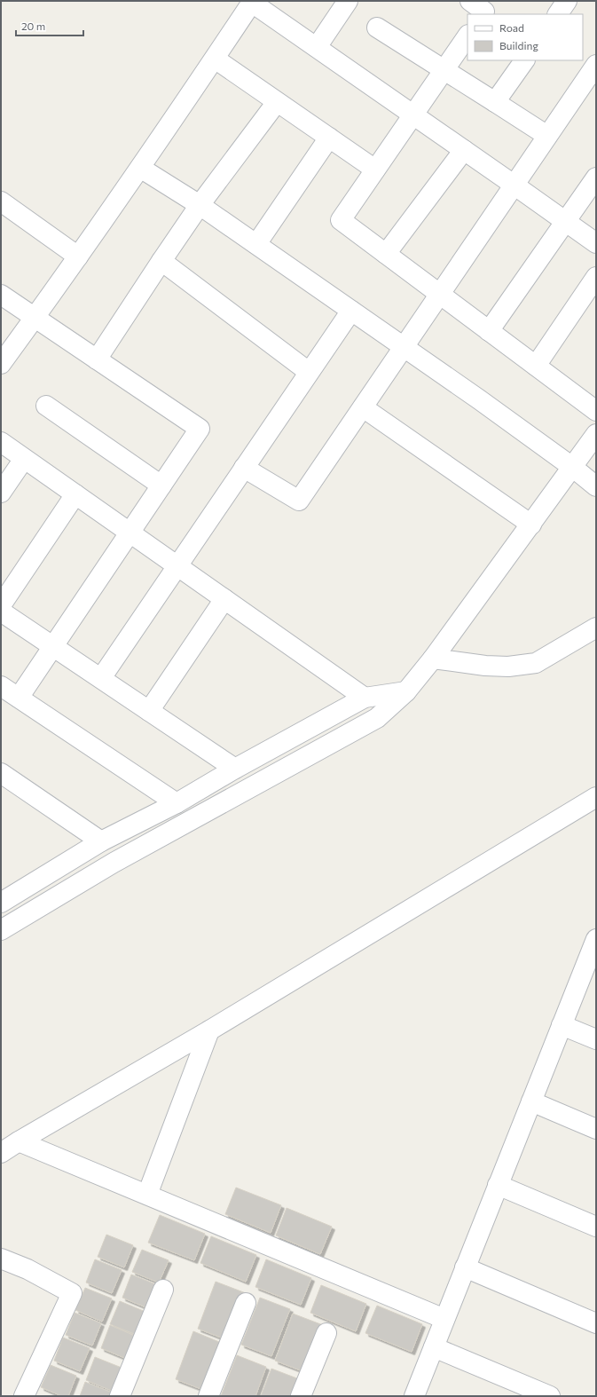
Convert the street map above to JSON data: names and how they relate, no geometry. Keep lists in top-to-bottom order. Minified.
{"legend":["Road","Building"],"scale_bar":"20 m"}
